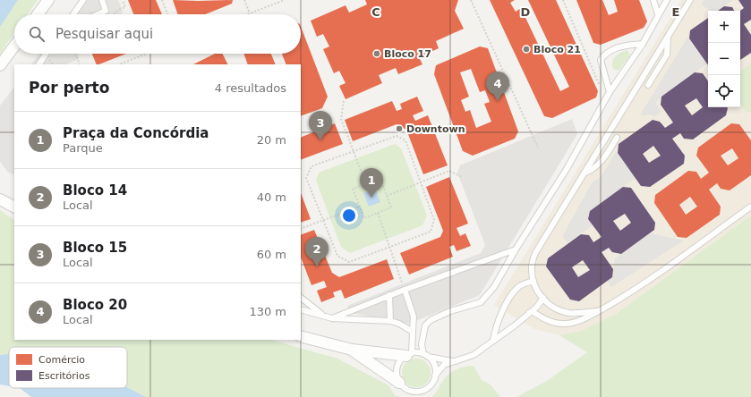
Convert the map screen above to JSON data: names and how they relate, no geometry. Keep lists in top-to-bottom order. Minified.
{"places":["Bloco 21","Bloco 17","Downtown"],"legend":["Comércio","Escritórios"],"page":{"map_buttons":["+","−"],"search":"Pesquisar aqui","heading":["Por perto","4 resultados"],"pins":["4","3","1","2"],"list":[{"mark":"1","name":"Praça da Concórdia","note":"Parque","value":"20 m"},{"mark":"2","name":"Bloco 14","note":"Local","value":"40 m"},{"mark":"3","name":"Bloco 15","note":"Local","value":"60 m"},{"mark":"4","name":"Bloco 20","note":"Local","value":"130 m"}]},"grid":{"columns":["C","D","E"]}}
